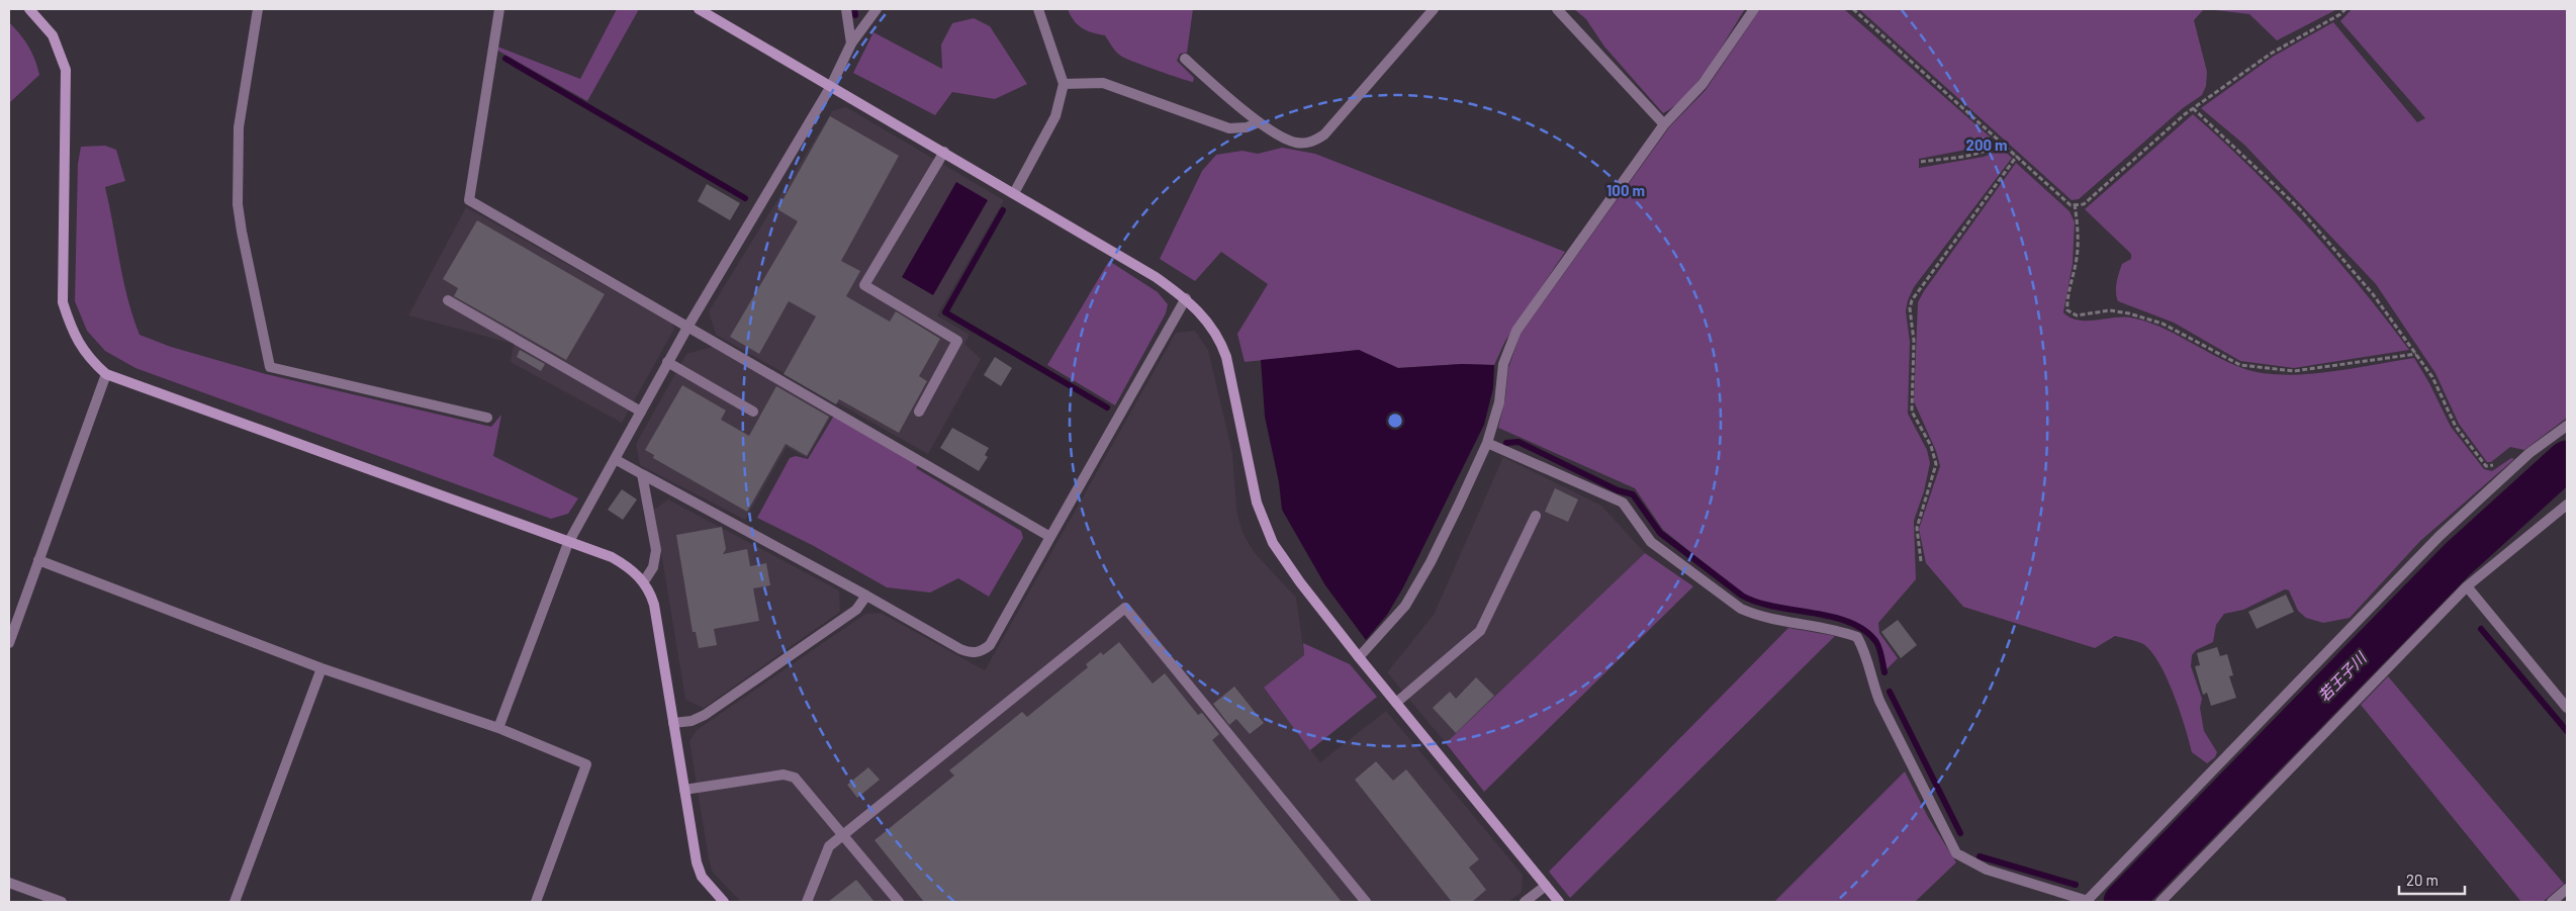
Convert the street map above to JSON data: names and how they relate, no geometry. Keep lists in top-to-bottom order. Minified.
{"water":["若王子川"],"scale_bar":"20 m","rings":["200 m","100 m"]}
